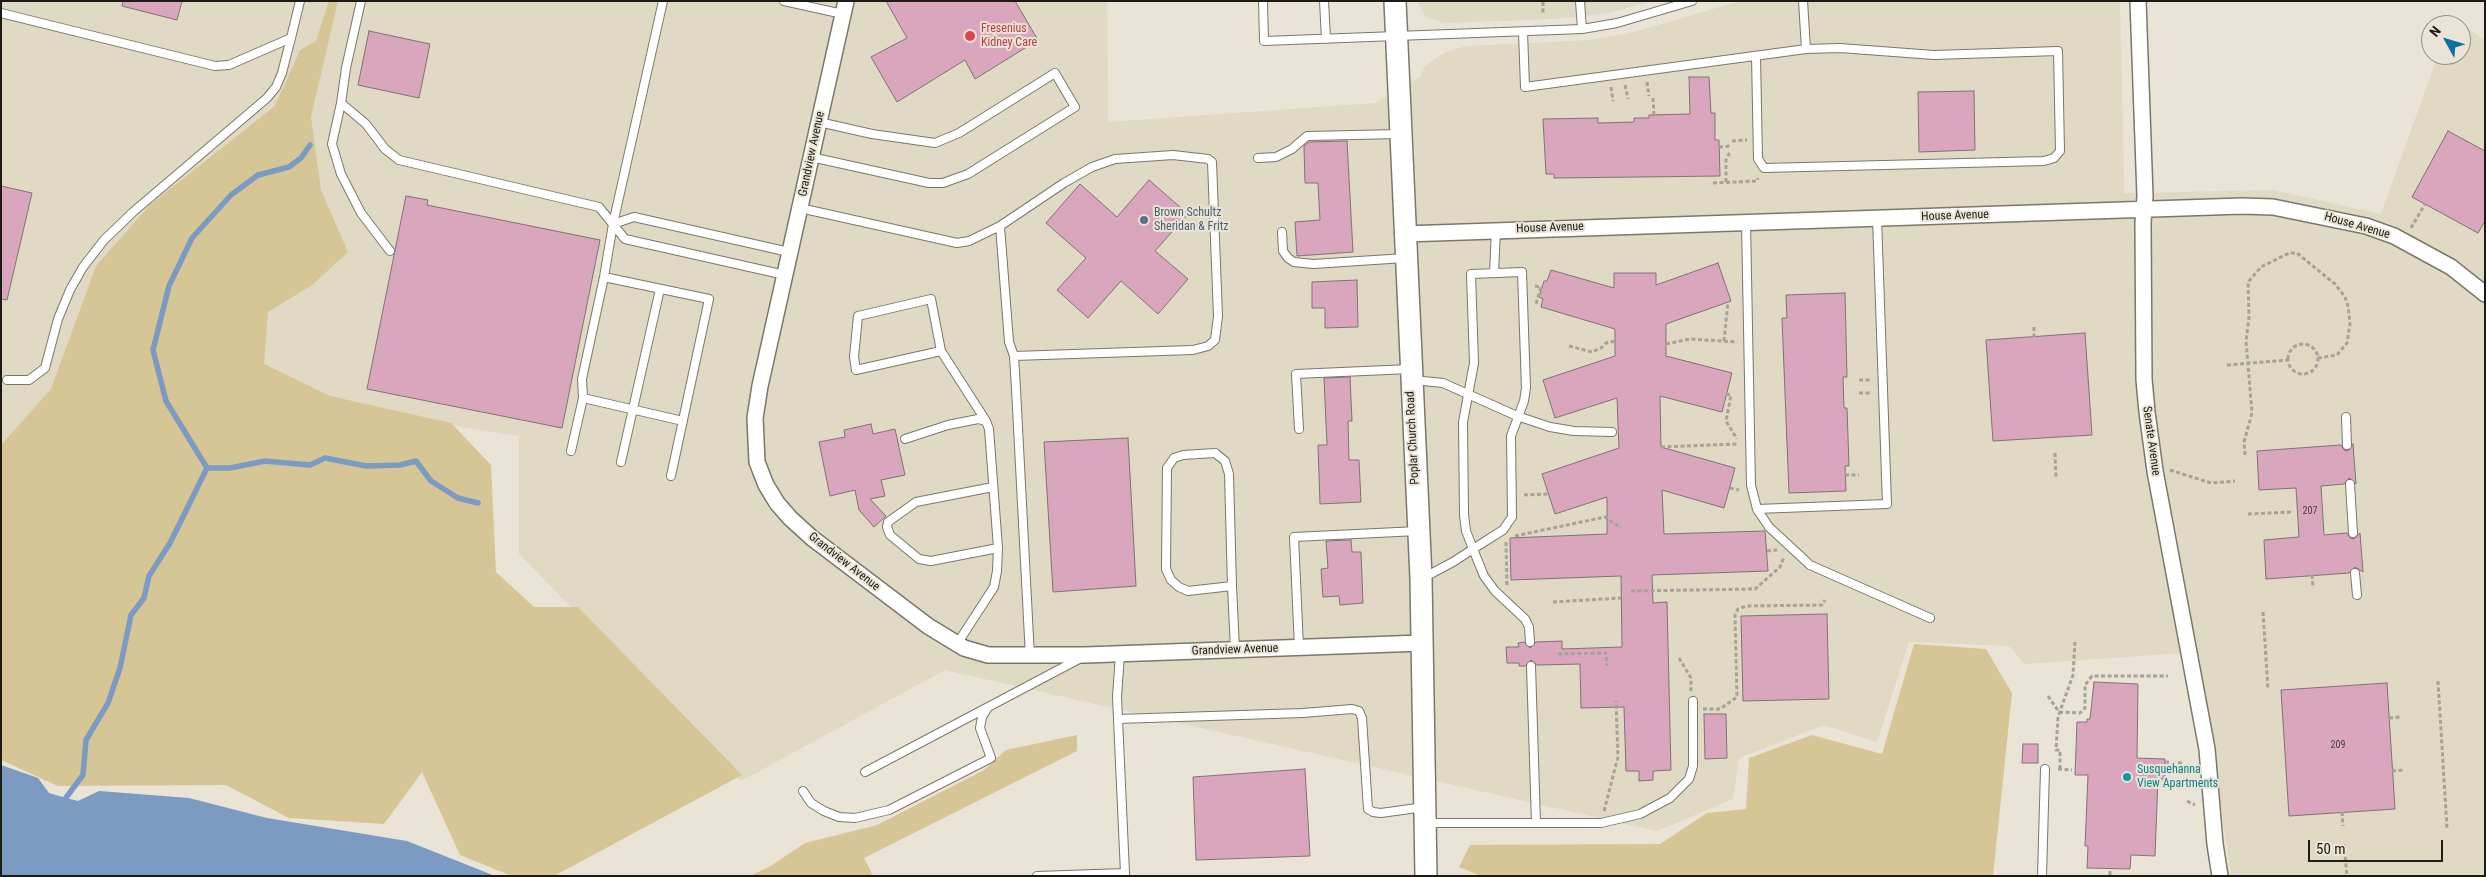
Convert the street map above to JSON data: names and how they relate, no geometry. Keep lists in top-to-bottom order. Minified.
{"streets":{"street":["Grandview Avenue","House Avenue","Poplar Church Road","Senate Avenue"]},"crossings":[["Grandview Avenue","Poplar Church Road"],["House Avenue","Poplar Church Road"],["House Avenue","Senate Avenue"]],"places":["Fresenius Kidney Care","Brown Schultz Sheridan & Fritz","Susquehanna View Apartments"],"house_numbers":["207","209"],"scale_bar":"50 m","north":"top left"}
